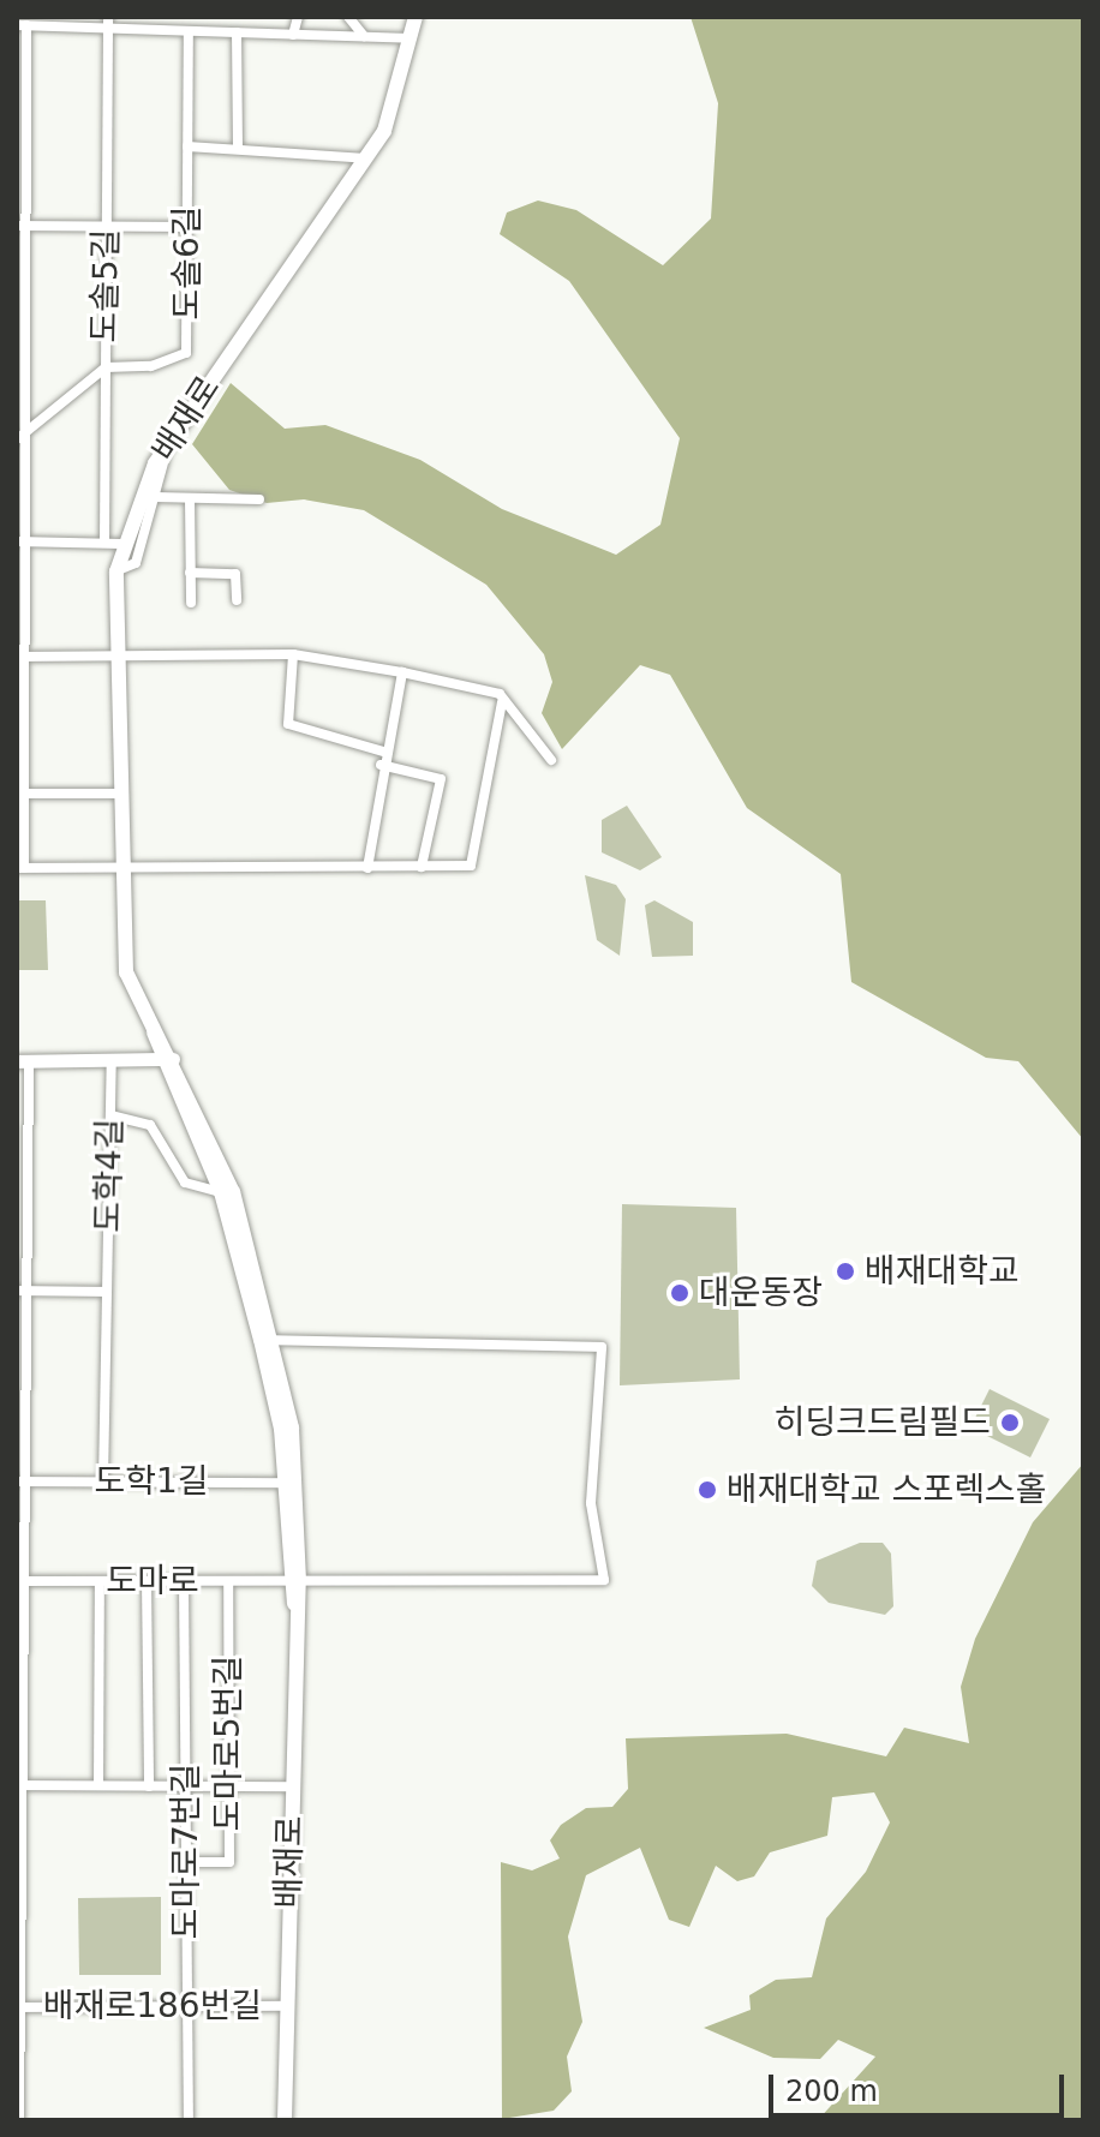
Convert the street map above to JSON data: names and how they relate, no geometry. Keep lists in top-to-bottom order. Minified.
{"streets":{"main road":["배재로"],"street":["도솔6길","도솔5길","도학4길","도학1길","도마로","도마로5번길","도마로7번길","배재로186번길"]},"crossings":[["도솔6길","도솔5길"],["배재로","도학1길"],["배재로","도마로"],["배재로","배재로186번길"],["도학4길","도학1길"],["도마로","도마로5번길"],["도마로","도마로7번길"],["도마로5번길","도마로7번길"],["도마로7번길","배재로186번길"]],"places":["배재대학교","대운동장","히딩크드림필드","배재대학교 스포렉스홀"],"scale_bar":"200 m"}
